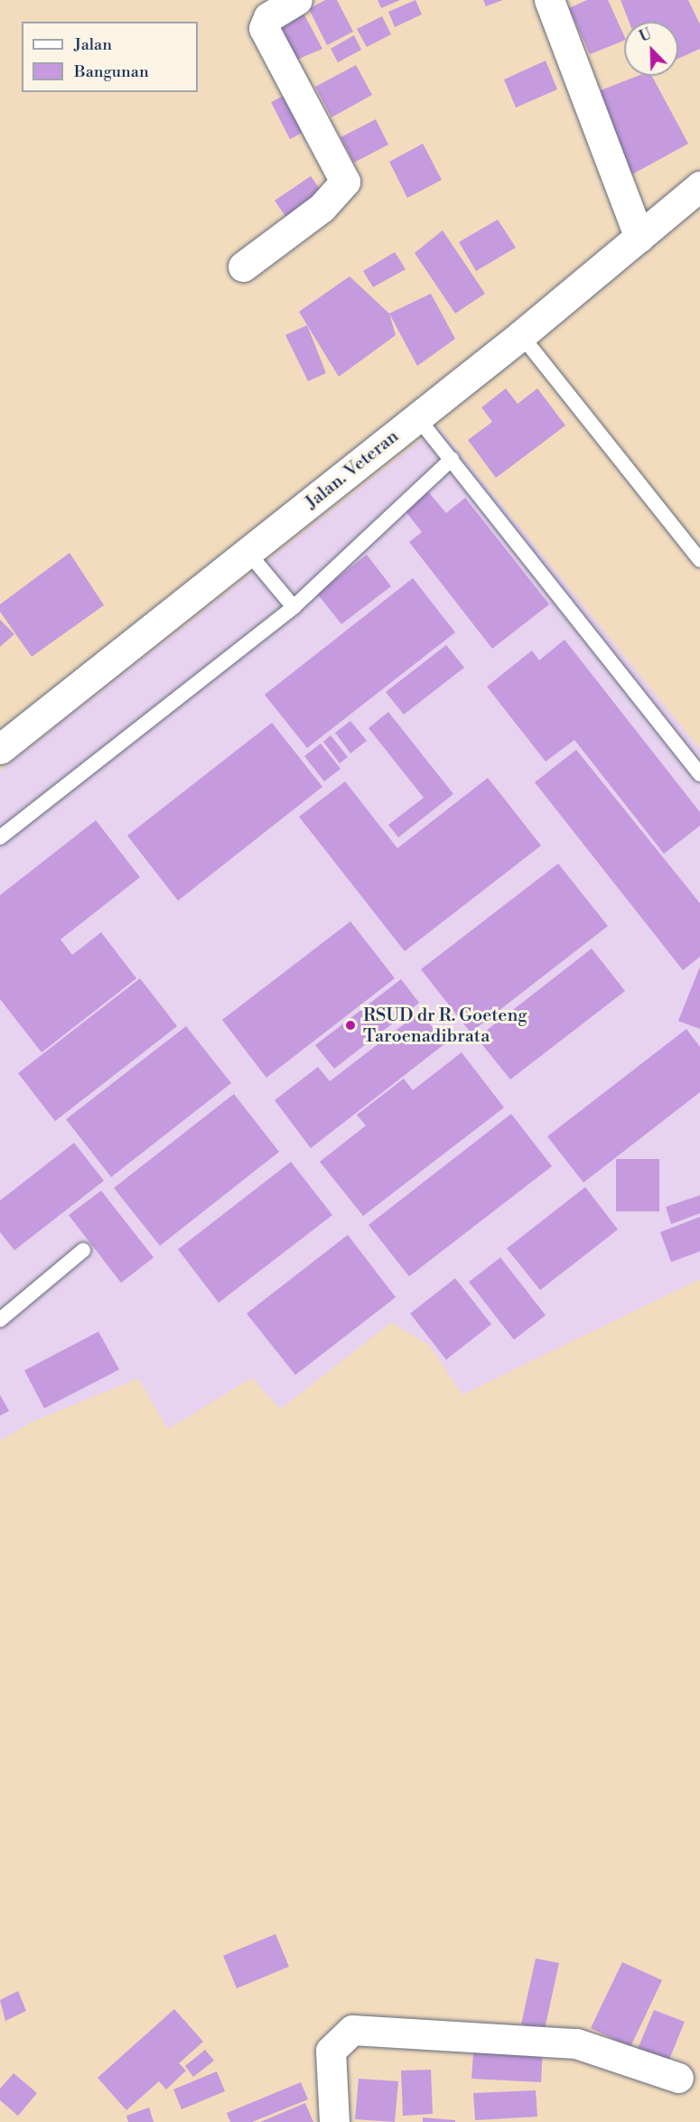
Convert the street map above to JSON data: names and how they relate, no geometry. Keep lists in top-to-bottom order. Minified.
{"streets":{"street":["Jalan. Veteran"]},"places":["RSUD dr R. Goeteng Taroenadibrata"],"legend":["Jalan","Bangunan"],"north":"top left"}
